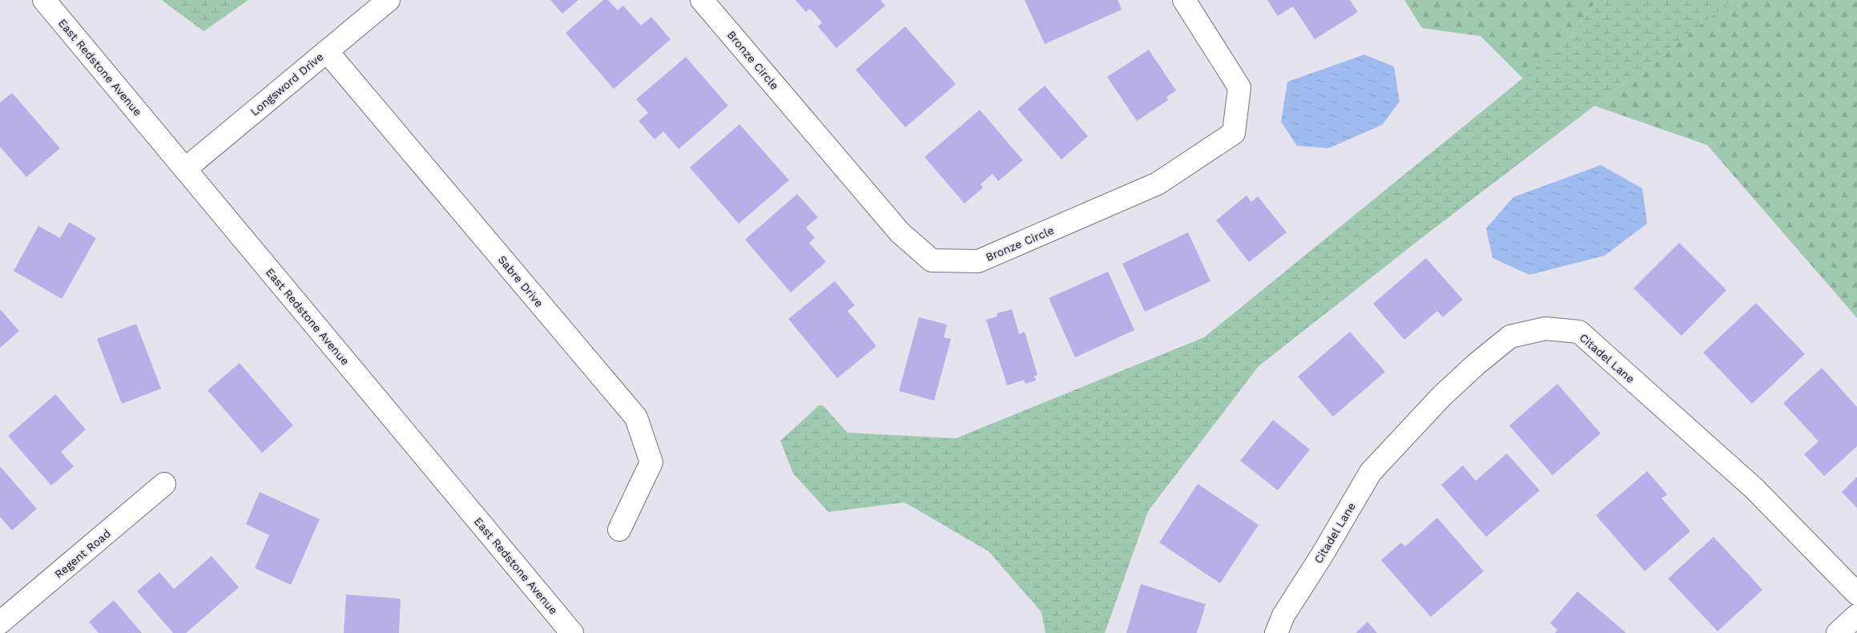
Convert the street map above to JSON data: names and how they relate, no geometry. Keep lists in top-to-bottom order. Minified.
{"streets":{"street":["Bronze Circle","East Redstone Avenue","Longsword Drive","Sabre Drive","Citadel Lane","Regent Road"]},"crossings":[["East Redstone Avenue","Longsword Drive"],["Longsword Drive","Sabre Drive"]]}
